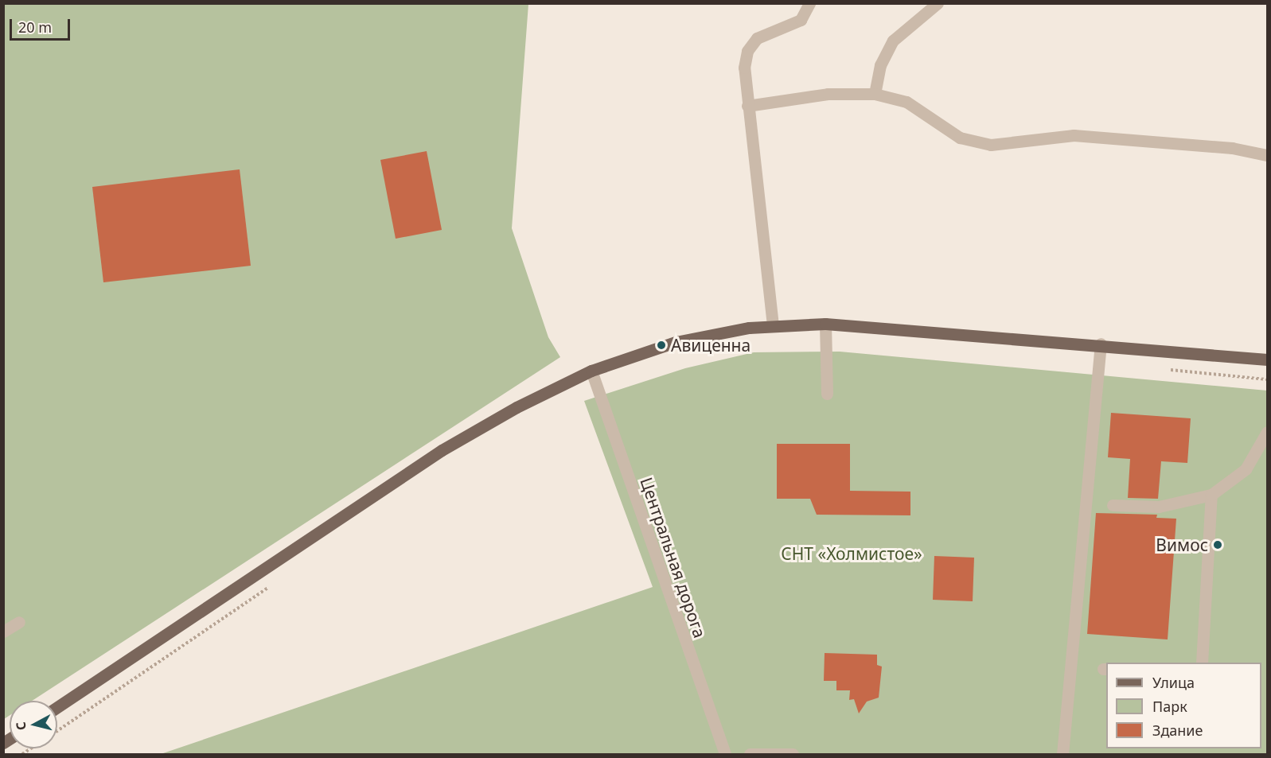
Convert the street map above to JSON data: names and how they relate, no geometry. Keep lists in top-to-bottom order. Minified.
{"streets":{"street":["Центральная дорога"]},"parks":["СНТ «Холмистое»"],"places":["Авиценна","Вимос"],"legend":["Улица","Парк","Здание"],"scale_bar":"20 m","north":"left"}
